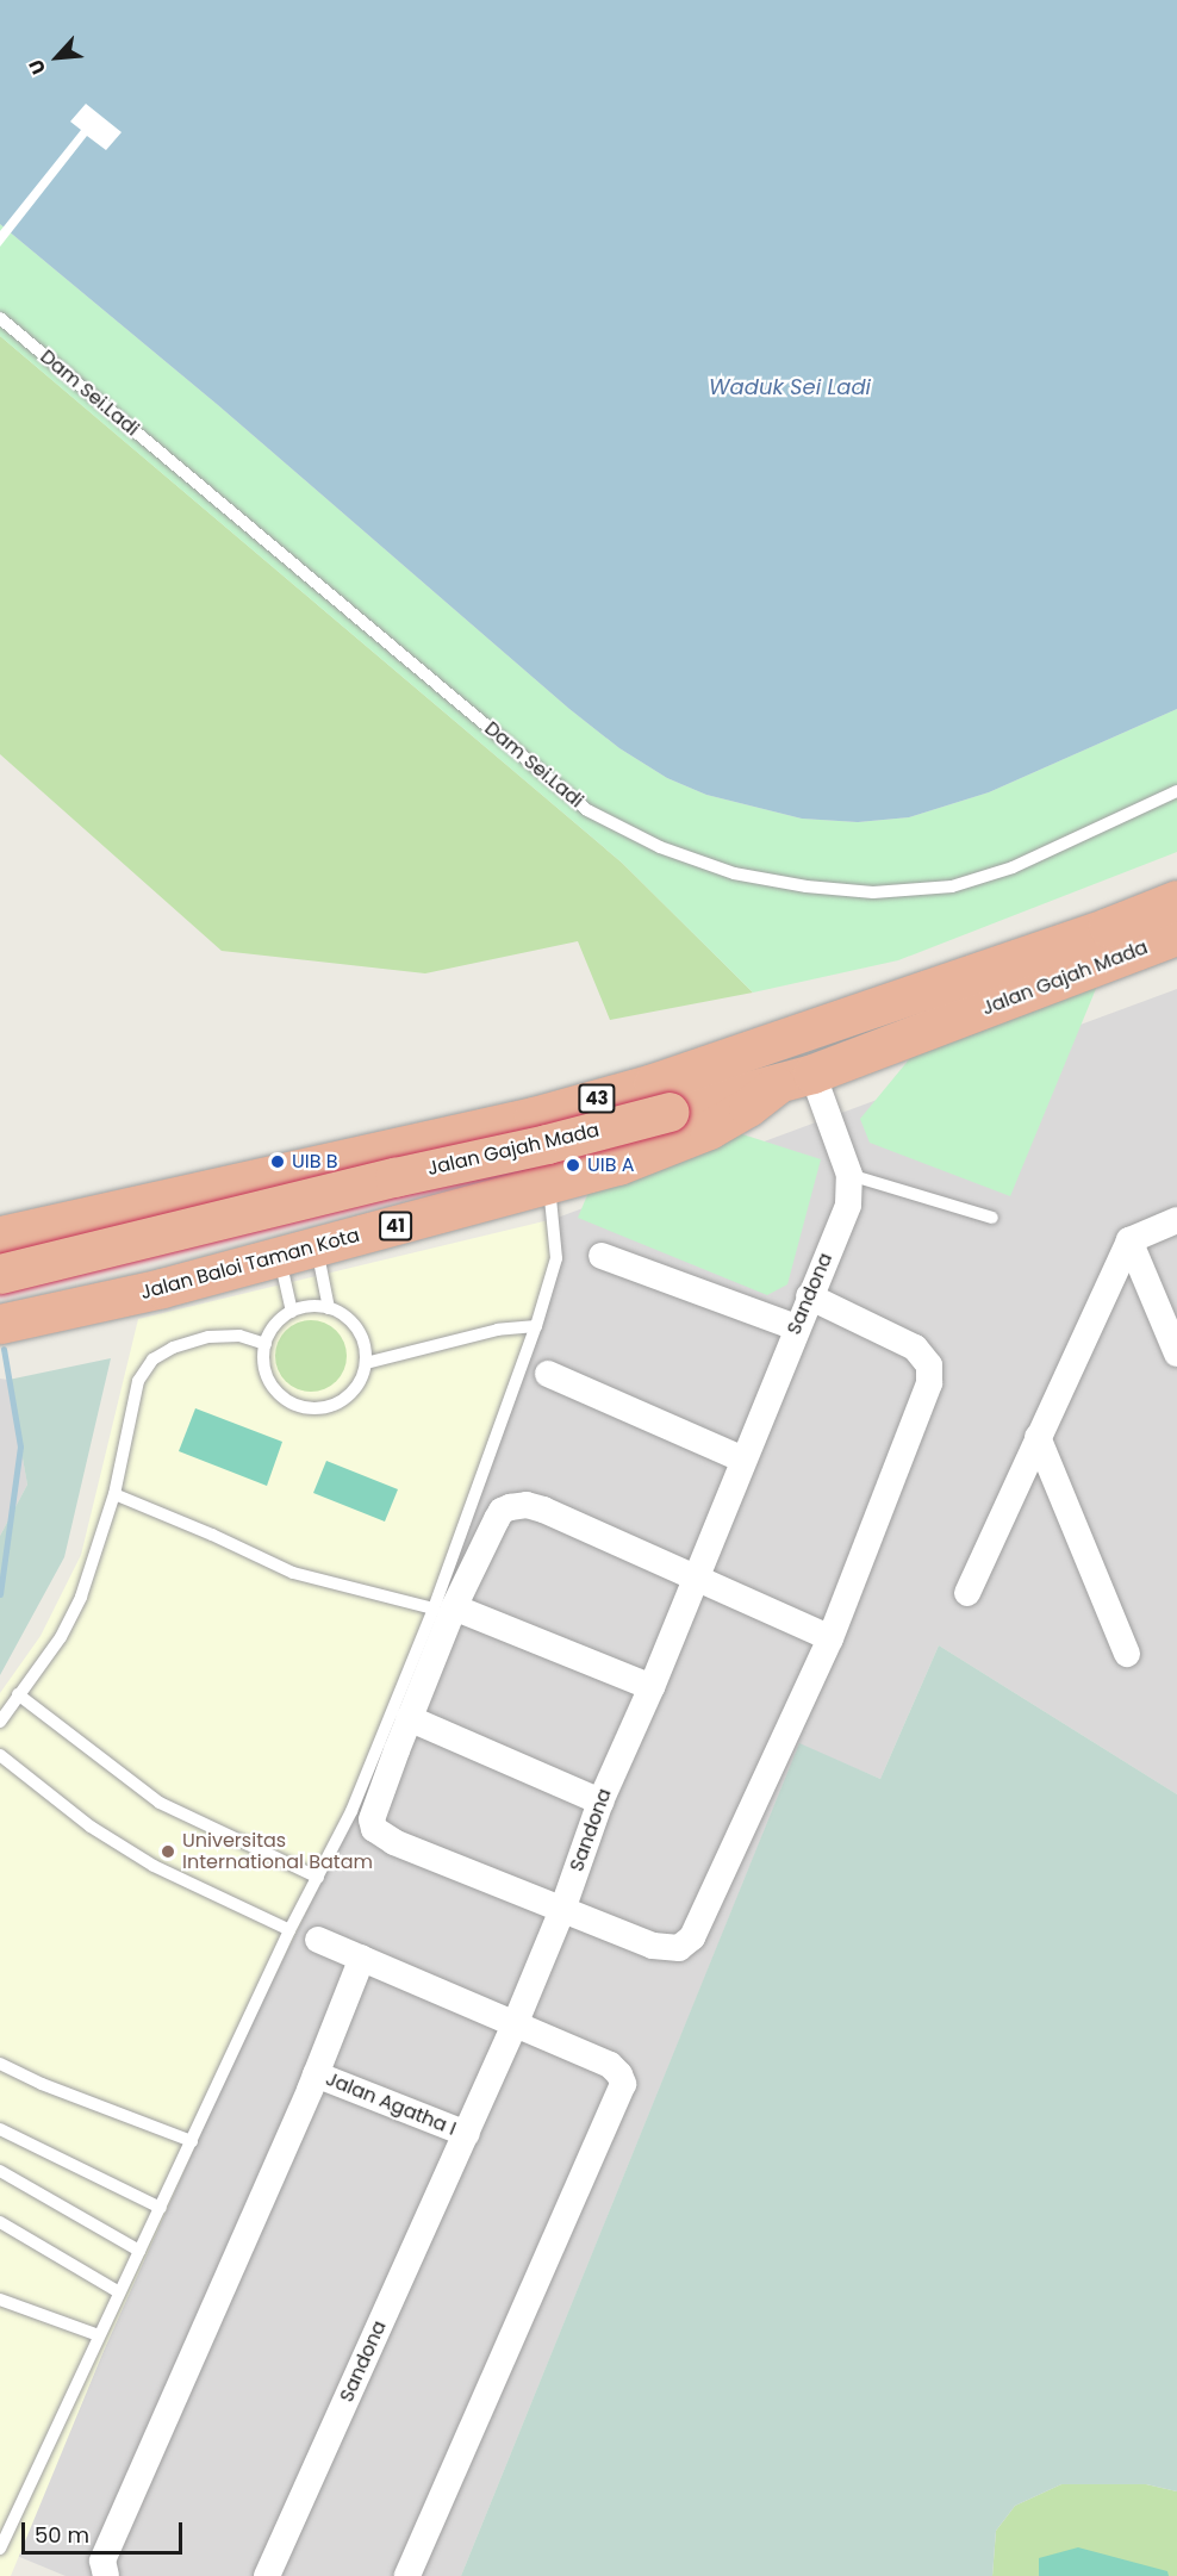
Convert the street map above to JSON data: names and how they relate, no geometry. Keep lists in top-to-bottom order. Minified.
{"streets":{"highway":["Jalan Gajah Mada","43","41","Jalan Baloi Taman Kota"],"street":["Sandona","Jalan Agatha I"],"lane":["Dam Sei.Ladi"]},"crossings":[["Jalan Gajah Mada","Jalan Baloi Taman Kota"],["Jalan Gajah Mada","Sandona"],["Sandona","Jalan Agatha I"]],"water":["Waduk Sei Ladi"],"places":["UIB B","UIB A","Universitas International Batam"],"scale_bar":"50 m","north":"bottom left"}
